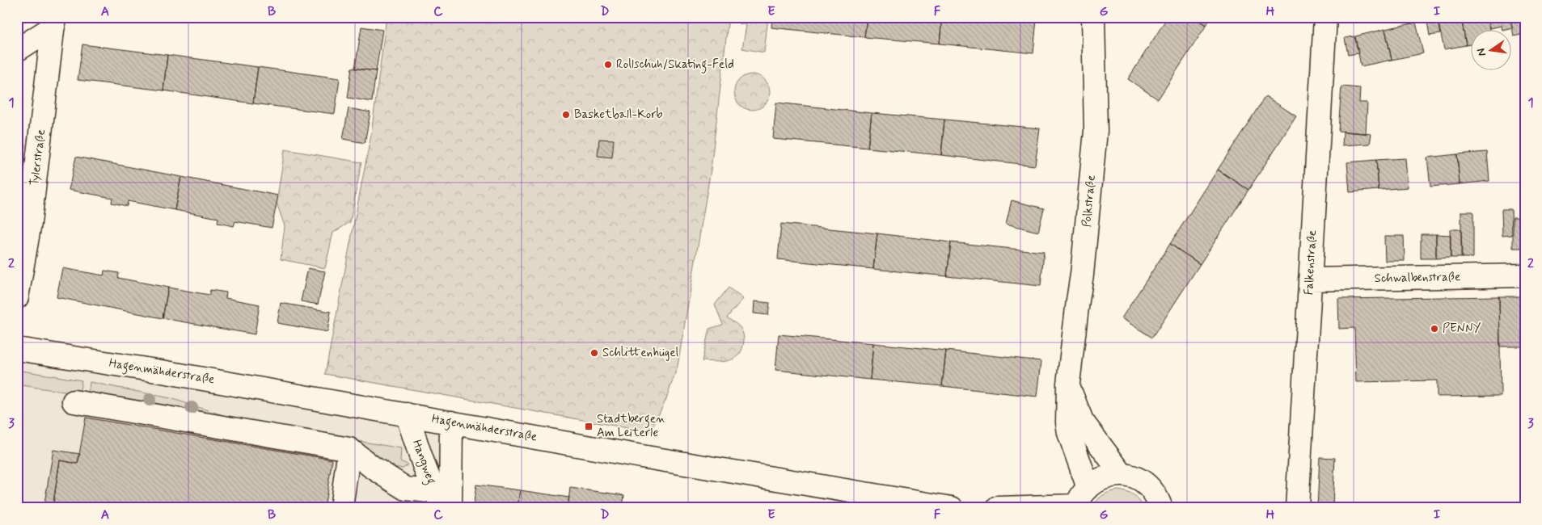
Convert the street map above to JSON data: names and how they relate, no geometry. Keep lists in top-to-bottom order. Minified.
{"streets":{"street":["Tylerstraße","Polkstraße","Falkenstraße","Schwalbenstraße","Hagenmähderstraße","Hangweg"]},"crossings":[["Falkenstraße","Schwalbenstraße"],["Hagenmähderstraße","Hangweg"]],"places":{"other":["Rollschuh/Skating-Feld","Basketball-Korb","PENNY","Schlittenhügel"],"transit":["Stadtbergen Am Leiterle"]},"north":"left","grid":{"columns":["A","B","C","D","E","F","G","H","I"],"rows":["1","2","3"]}}
